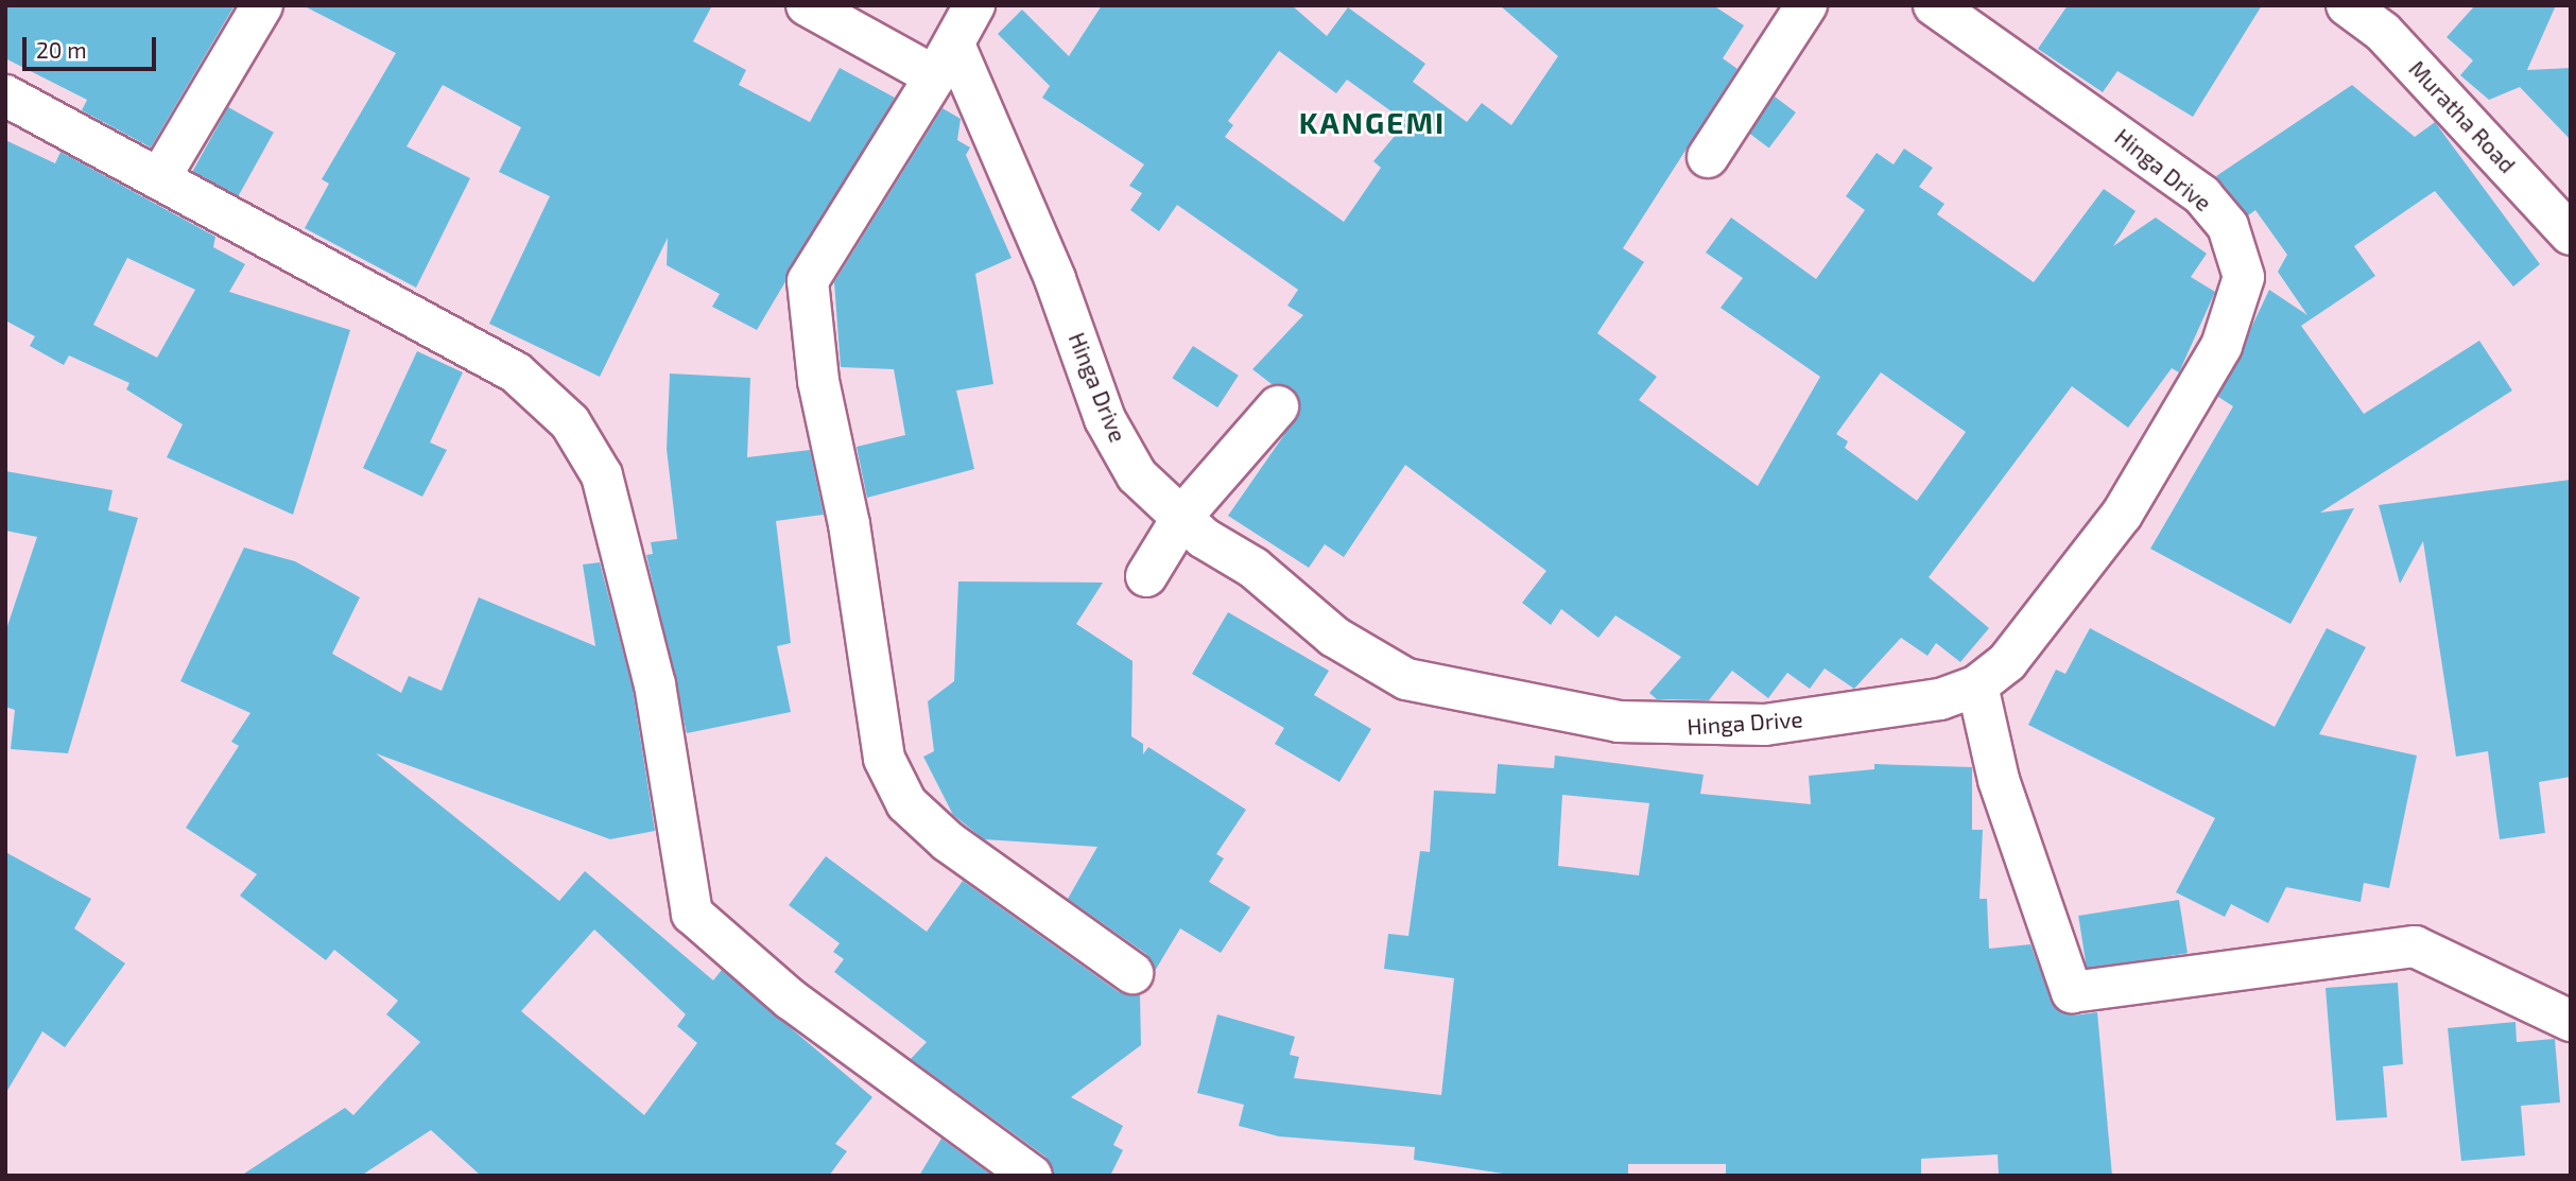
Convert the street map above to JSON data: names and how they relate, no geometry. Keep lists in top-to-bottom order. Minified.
{"streets":{"street":["Muratha Road","Hinga Drive"]},"districts":["KANGEMI"],"scale_bar":"20 m"}
